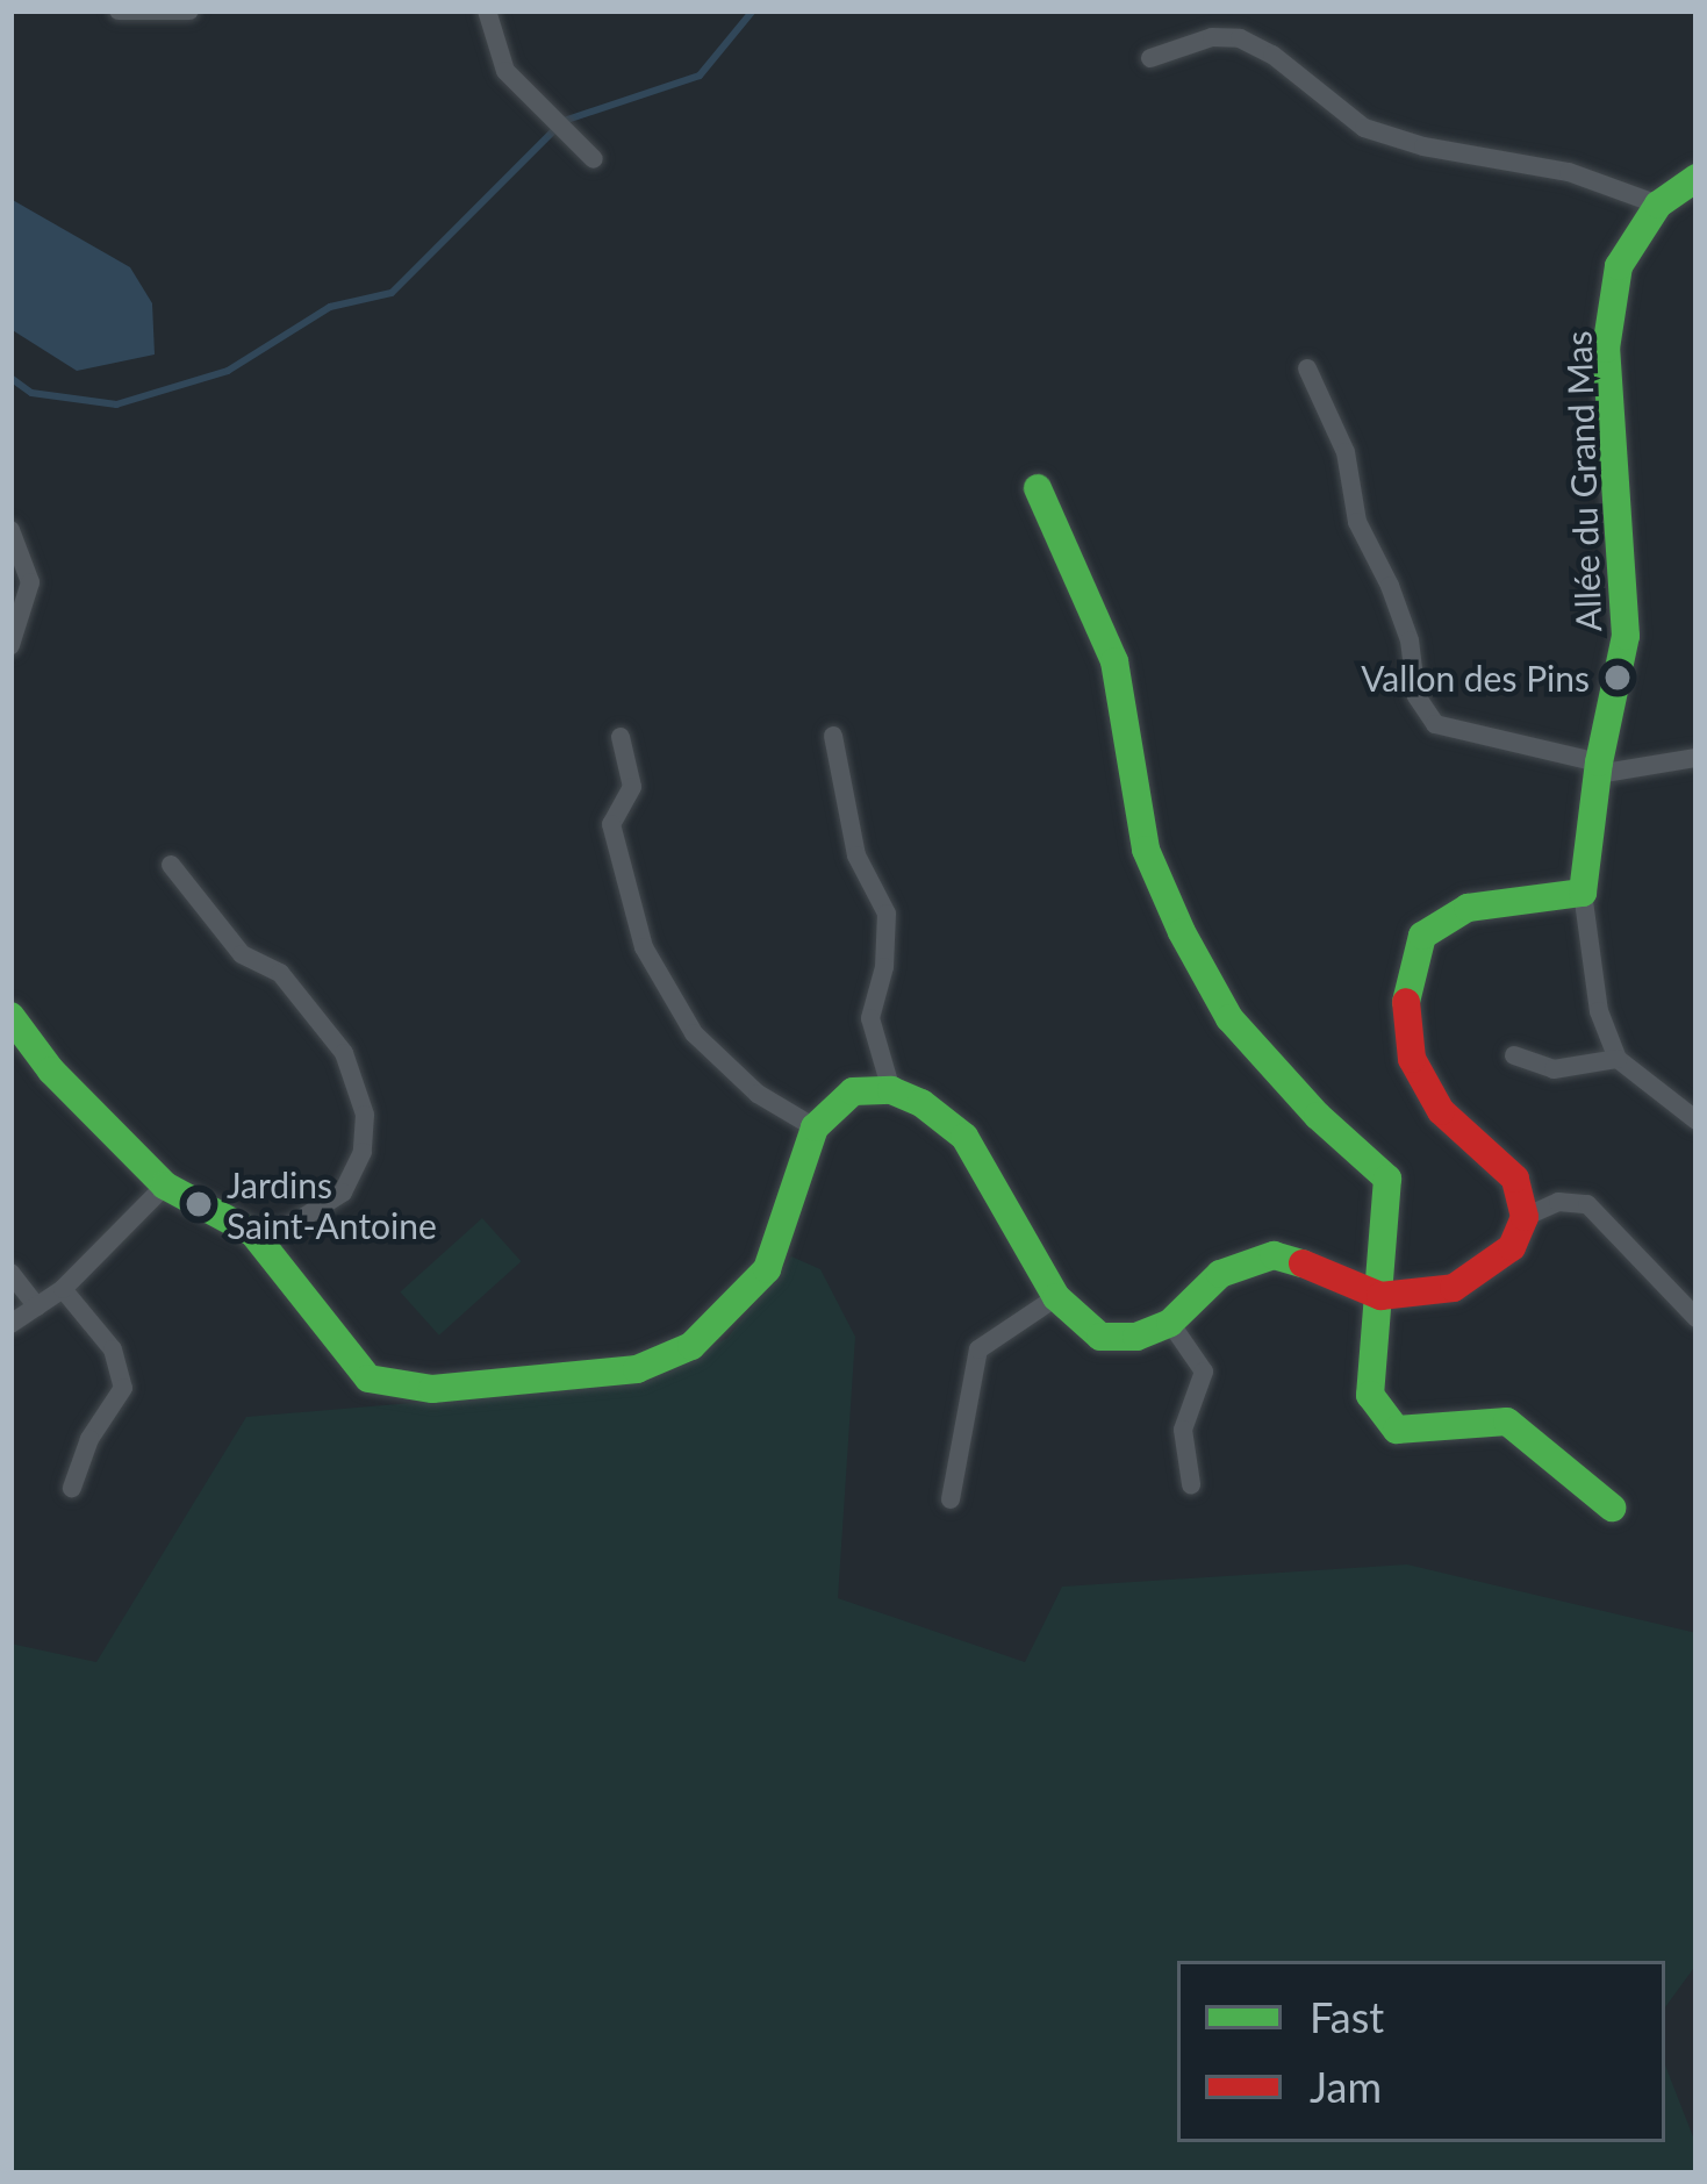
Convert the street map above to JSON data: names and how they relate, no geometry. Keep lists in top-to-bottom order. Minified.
{"streets":{"street":["Allée du Grand Mas"]},"places":["Vallon des Pins","Jardins Saint-Antoine"],"legend":["Fast","Jam"]}
